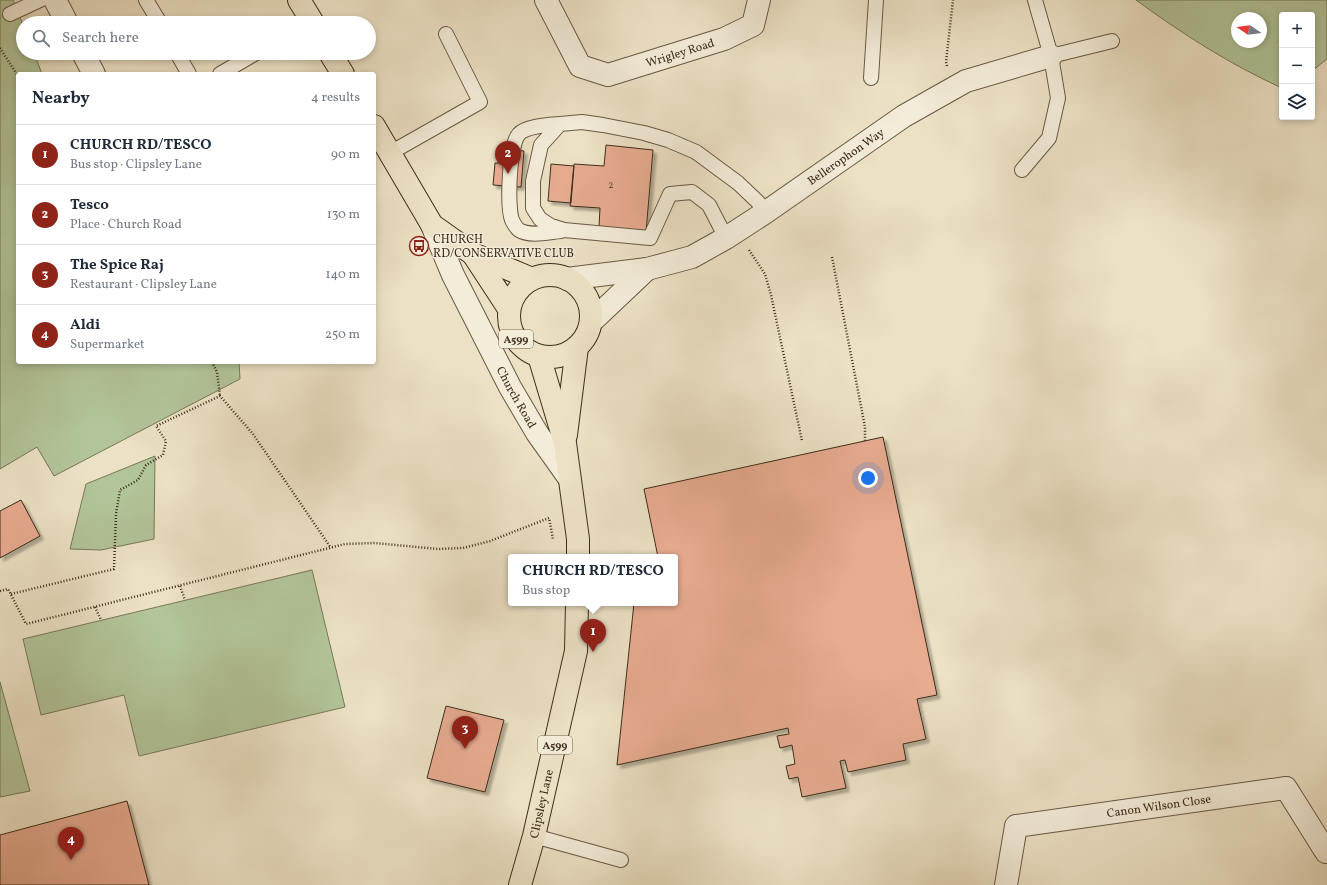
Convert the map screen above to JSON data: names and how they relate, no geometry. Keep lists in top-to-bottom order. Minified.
{"streets":{"main road":["A599","Church Road","Clipsley Lane"],"street":["Wrigley Road","Bellerophon Way","Canon Wilson Close"]},"crossings":[["Bellerophon Way","A599"],["Bellerophon Way","Church Road"],["A599","Church Road"]],"places":{"bus stop":["CHURCH RD/CONSERVATIVE CLUB"]},"house_numbers":["2"],"north":"left","page":{"map_buttons":["+","−"],"search":"Search here","heading":["Nearby","4 results"],"list":[{"mark":"1","name":"CHURCH RD/TESCO","note":"Bus stop · Clipsley Lane","value":"90 m"},{"mark":"2","name":"Tesco","note":"Place · Church Road","value":"130 m"},{"mark":"3","name":"The Spice Raj","note":"Restaurant · Clipsley Lane","value":"140 m"},{"mark":"4","name":"Aldi","note":"Supermarket","value":"250 m"}],"pins":["2","1","3","4"],"popup":["CHURCH RD/TESCO","Bus stop"]}}
